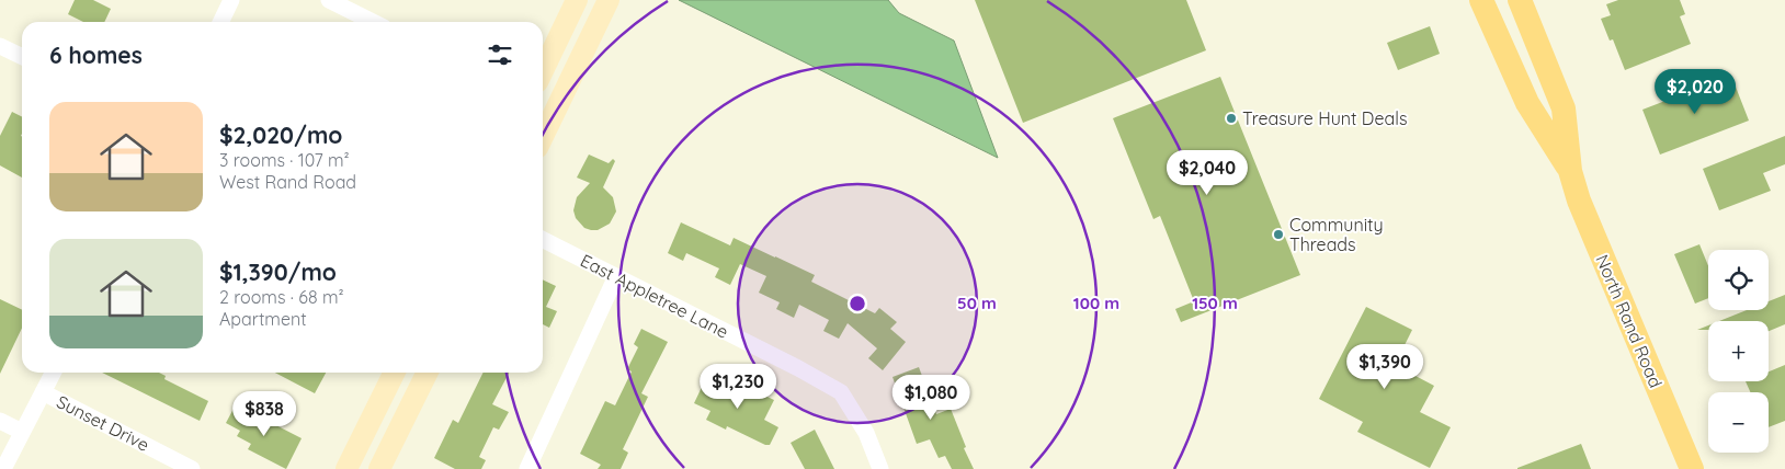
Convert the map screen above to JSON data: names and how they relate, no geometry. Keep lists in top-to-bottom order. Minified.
{"streets":{"main road":["North Rand Road"],"street":["East Appletree Lane","Sunset Drive"]},"places":["Treasure Hunt Deals","Community Threads"],"page":{"heading":"6 homes","price":["$2,020","$2,040","$1,390","$1,230","$1,080","$838"],"list":[{"name":"$2,020/mo","note":"3 rooms · 107 m² · West Rand Road"},{"name":"$1,390/mo","note":"2 rooms · 68 m² · Apartment"}],"map_buttons":["+","−"]},"rings":["50 m","100 m","150 m"]}
